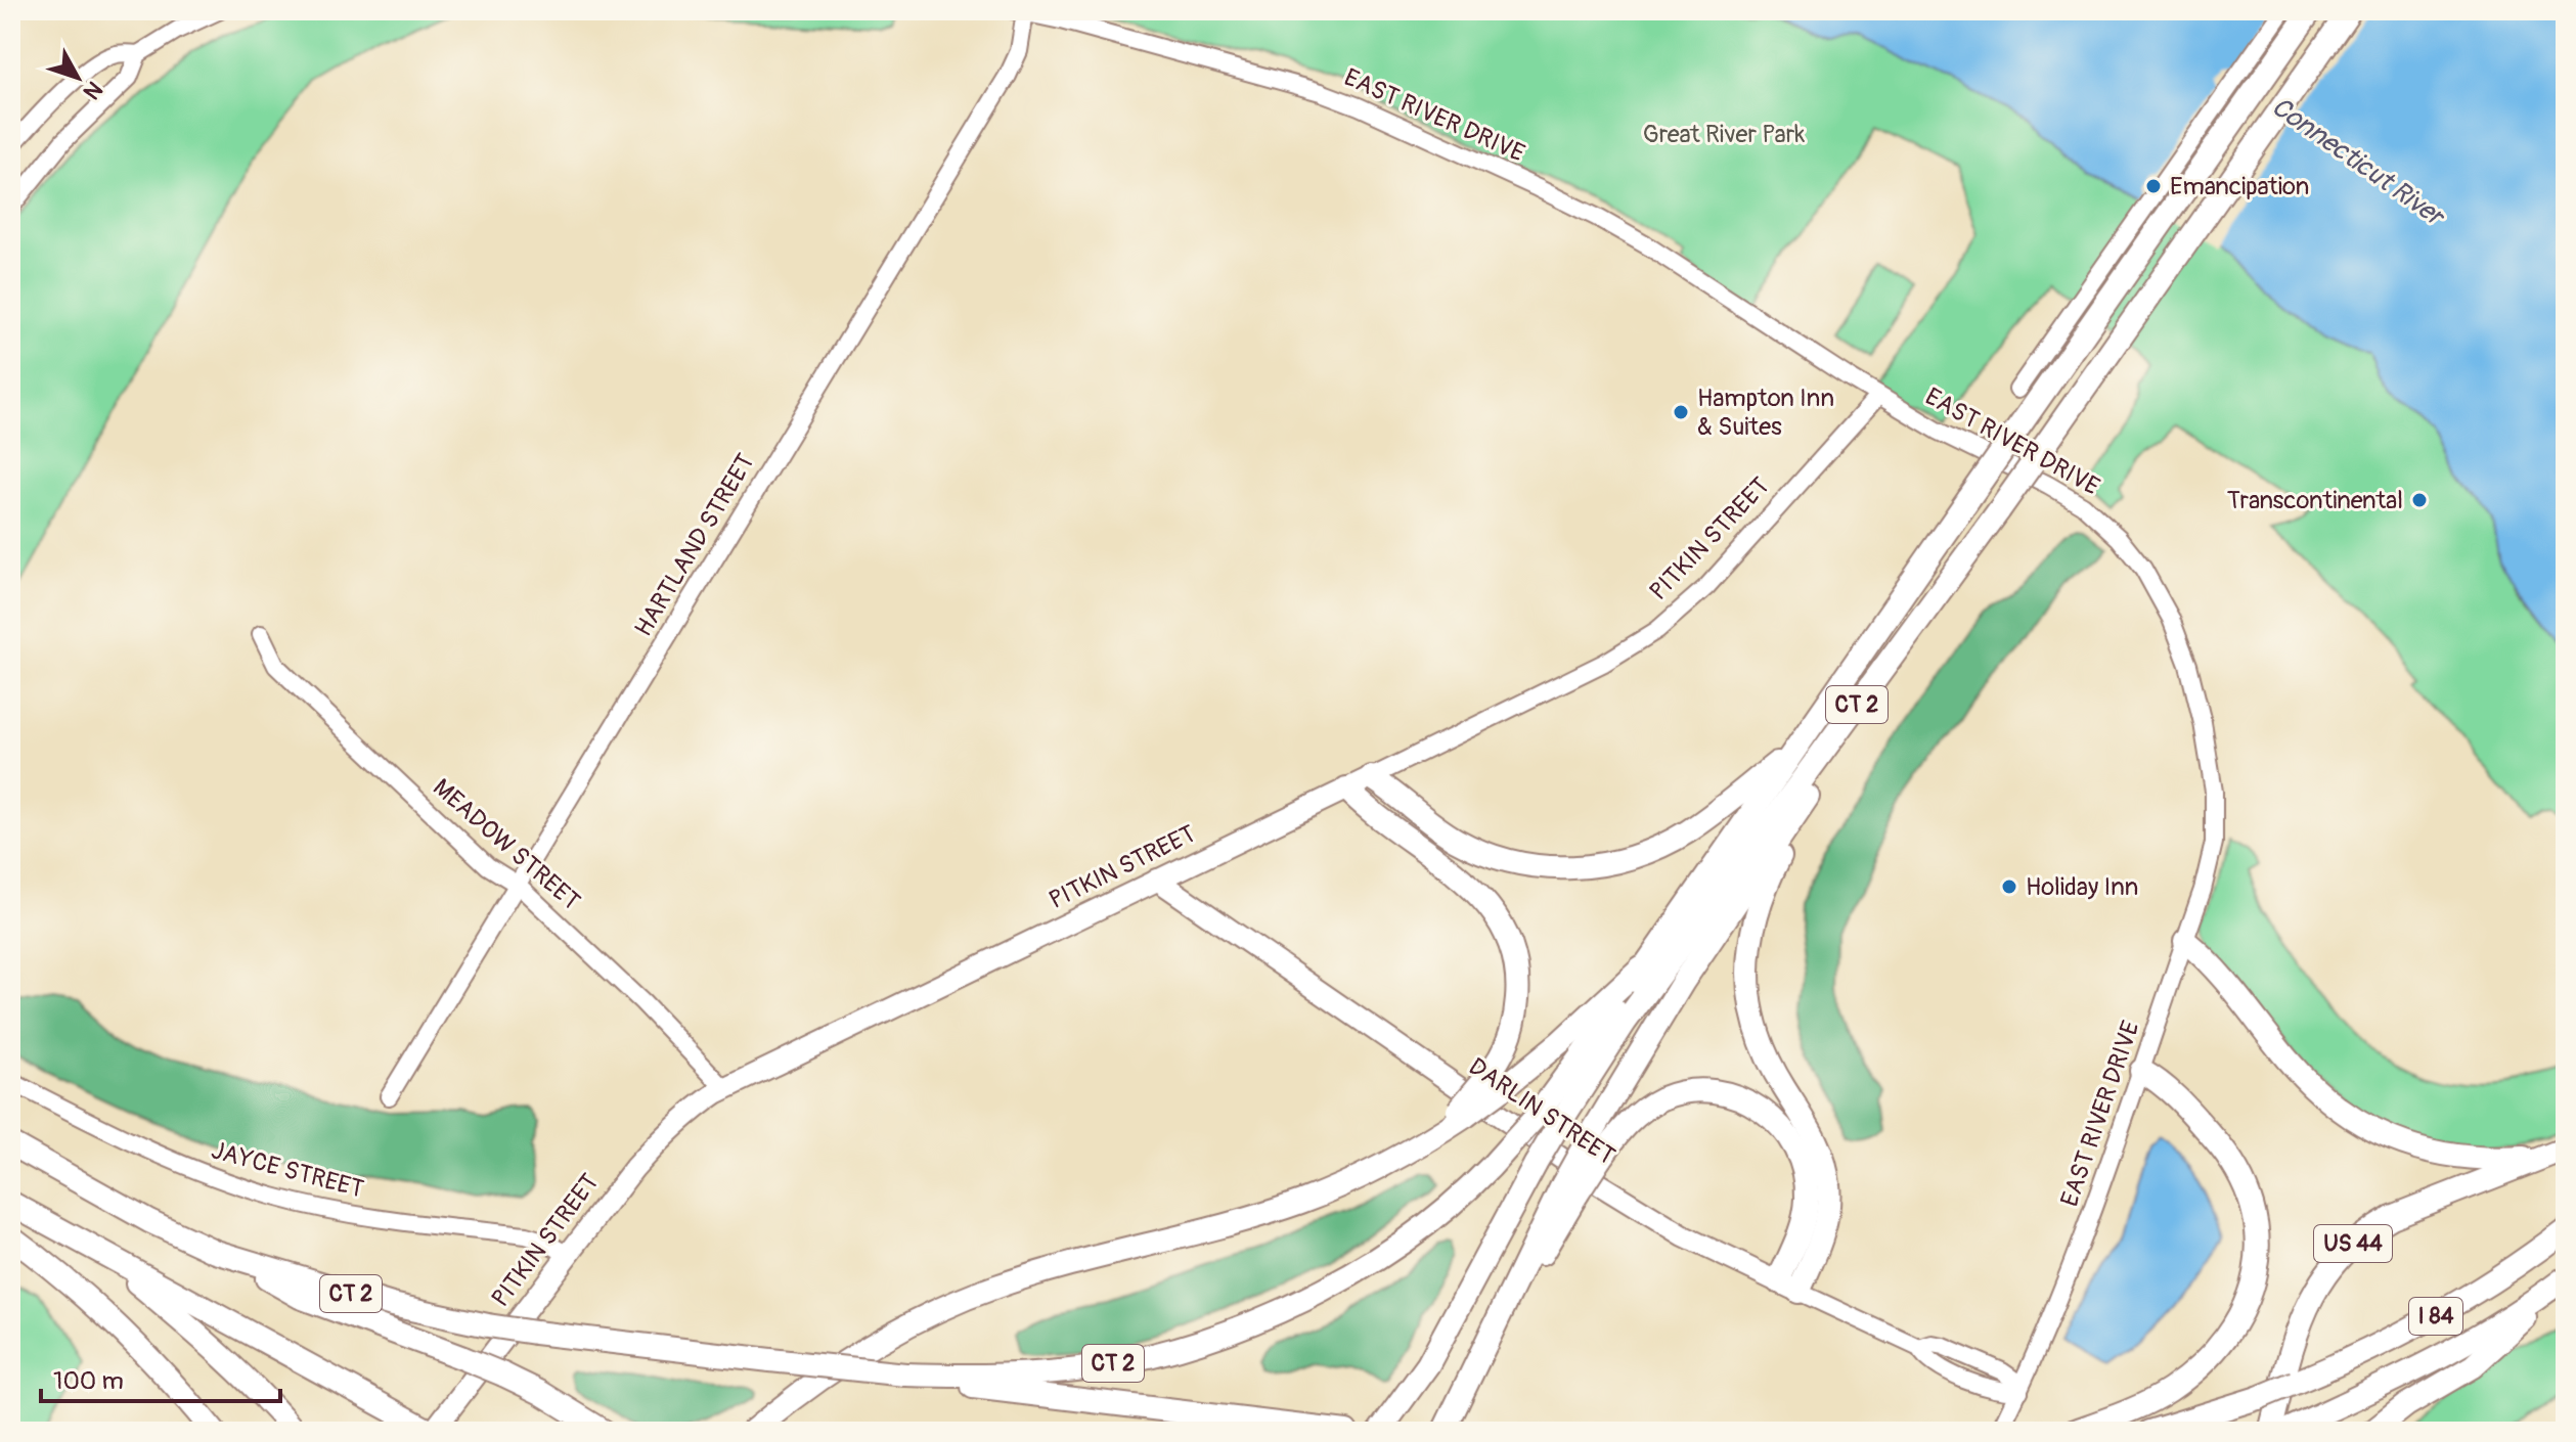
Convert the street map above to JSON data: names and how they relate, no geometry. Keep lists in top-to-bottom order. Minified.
{"streets":{"highway":["CT 2","US 44","I 84"],"main road":["PITKIN STREET","DARLIN STREET"],"street":["EAST RIVER DRIVE","HARTLAND STREET","MEADOW STREET","JAYCE STREET"]},"crossings":[["EAST RIVER DRIVE","PITKIN STREET"],["EAST RIVER DRIVE","HARTLAND STREET"],["EAST RIVER DRIVE","DARLIN STREET"],["PITKIN STREET","MEADOW STREET"],["PITKIN STREET","DARLIN STREET"],["PITKIN STREET","JAYCE STREET"],["HARTLAND STREET","MEADOW STREET"]],"water":["Connecticut River"],"parks":["Great River Park"],"places":["Emancipation","Hampton Inn & Suites","Transcontinental","Holiday Inn"],"scale_bar":"100 m","north":"bottom right"}
